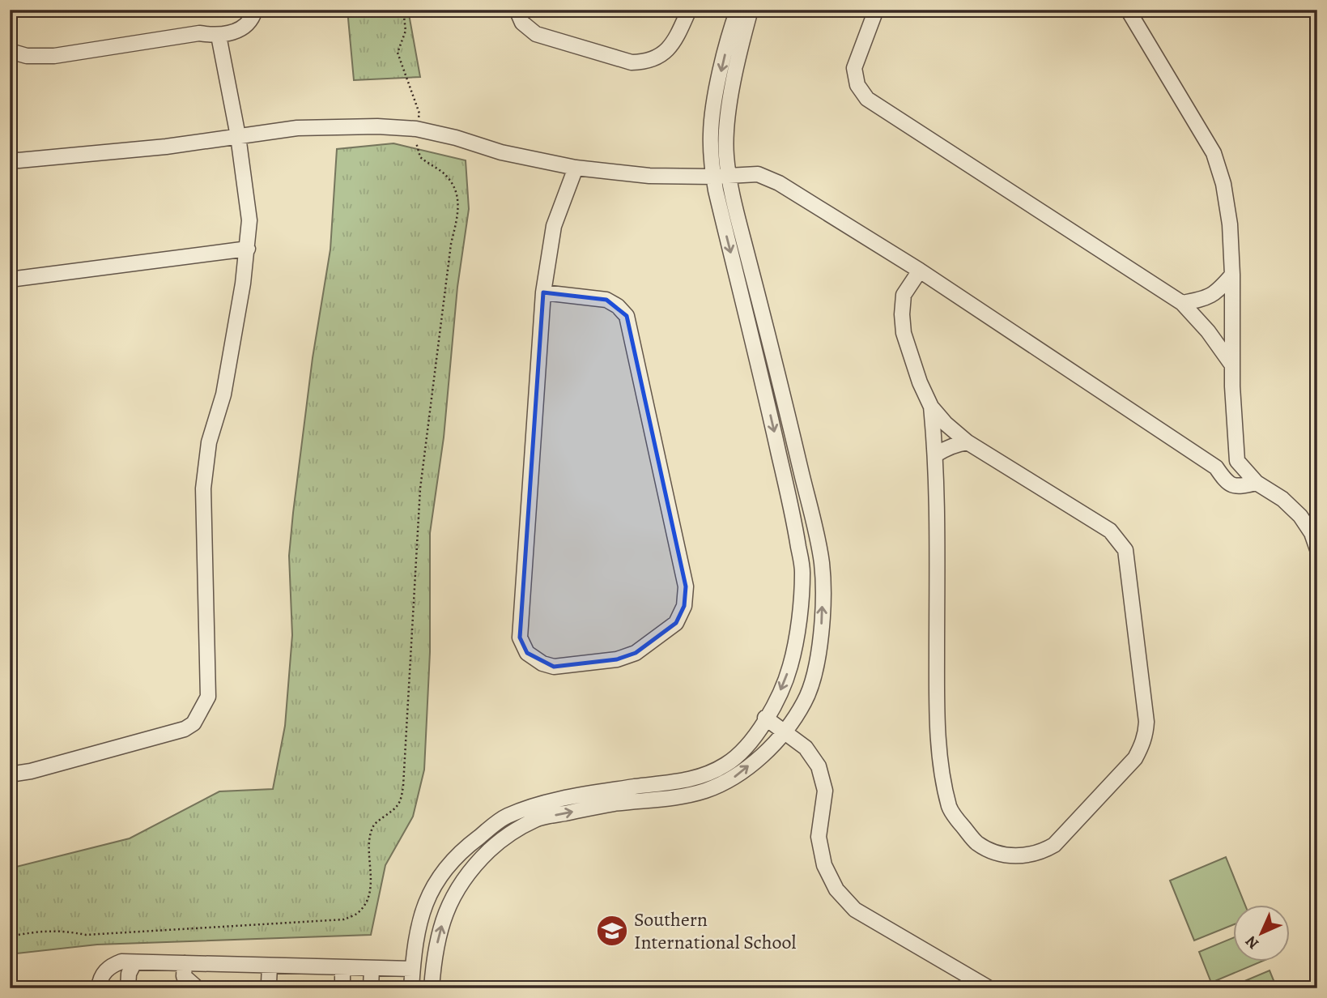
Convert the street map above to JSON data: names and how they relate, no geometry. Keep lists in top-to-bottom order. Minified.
{"places":{"school or university":["Southern International School"]},"north":"bottom left"}
